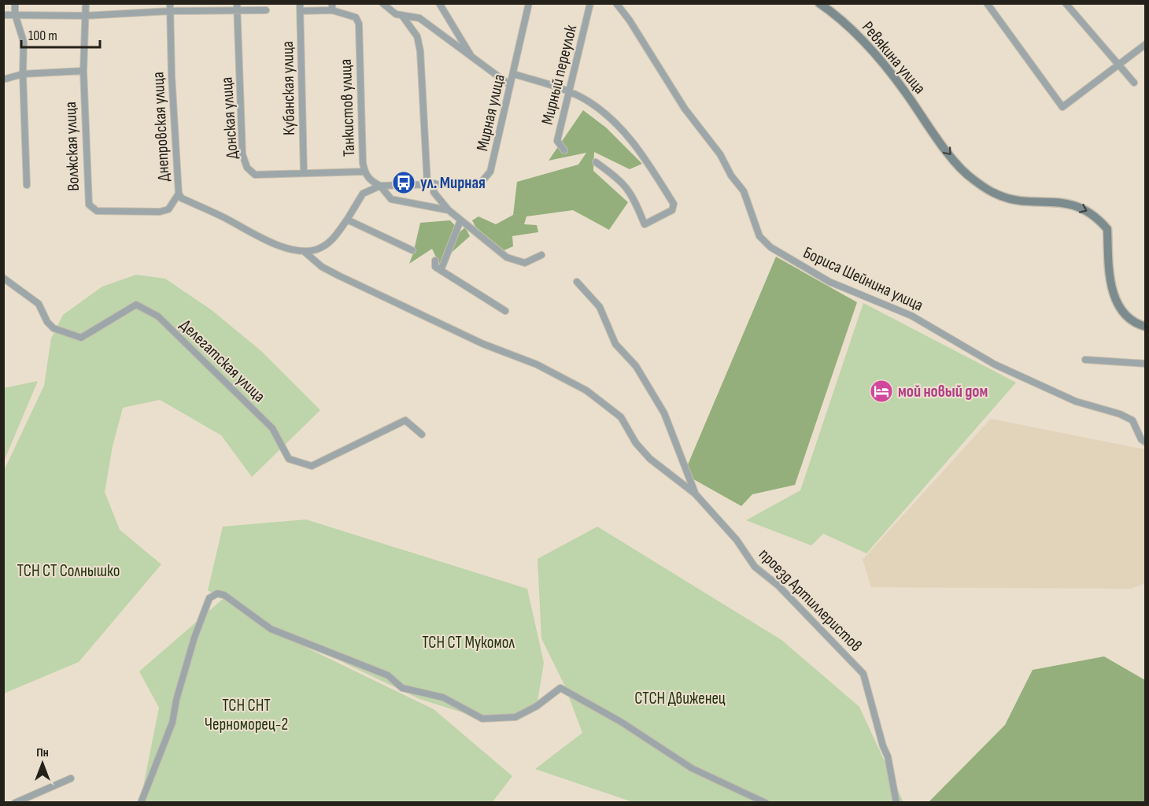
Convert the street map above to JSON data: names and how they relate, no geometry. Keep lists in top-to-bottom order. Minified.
{"streets":{"main road":["Ревякина улица"],"street":["Мирный переулок","Кубанская улица","Танкистов улица","Мирная улица","Донская улица","Днепровская улица","Волжская улица","Бориса Шейнина улица","Делегатская улица","проезд Артиллеристов"]},"crossings":[["Кубанская улица","Танкистов улица"],["Кубанская улица","Донская улица"],["Танкистов улица","Мирная улица"],["Танкистов улица","Донская улица"],["Днепровская улица","Волжская улица"],["Днепровская улица","проезд Артиллеристов"]],"one_way":["Ревякина улица"],"parks":["ТСН СТ Солнышко","ТСН СТ Мукомол","СТСН Движенец","ТСН СНТ Черноморец-2"],"places":{"bus stop":["ул. Мирная"],"hotel":["мой новый дом"]},"scale_bar":"100 m","north":"top"}
